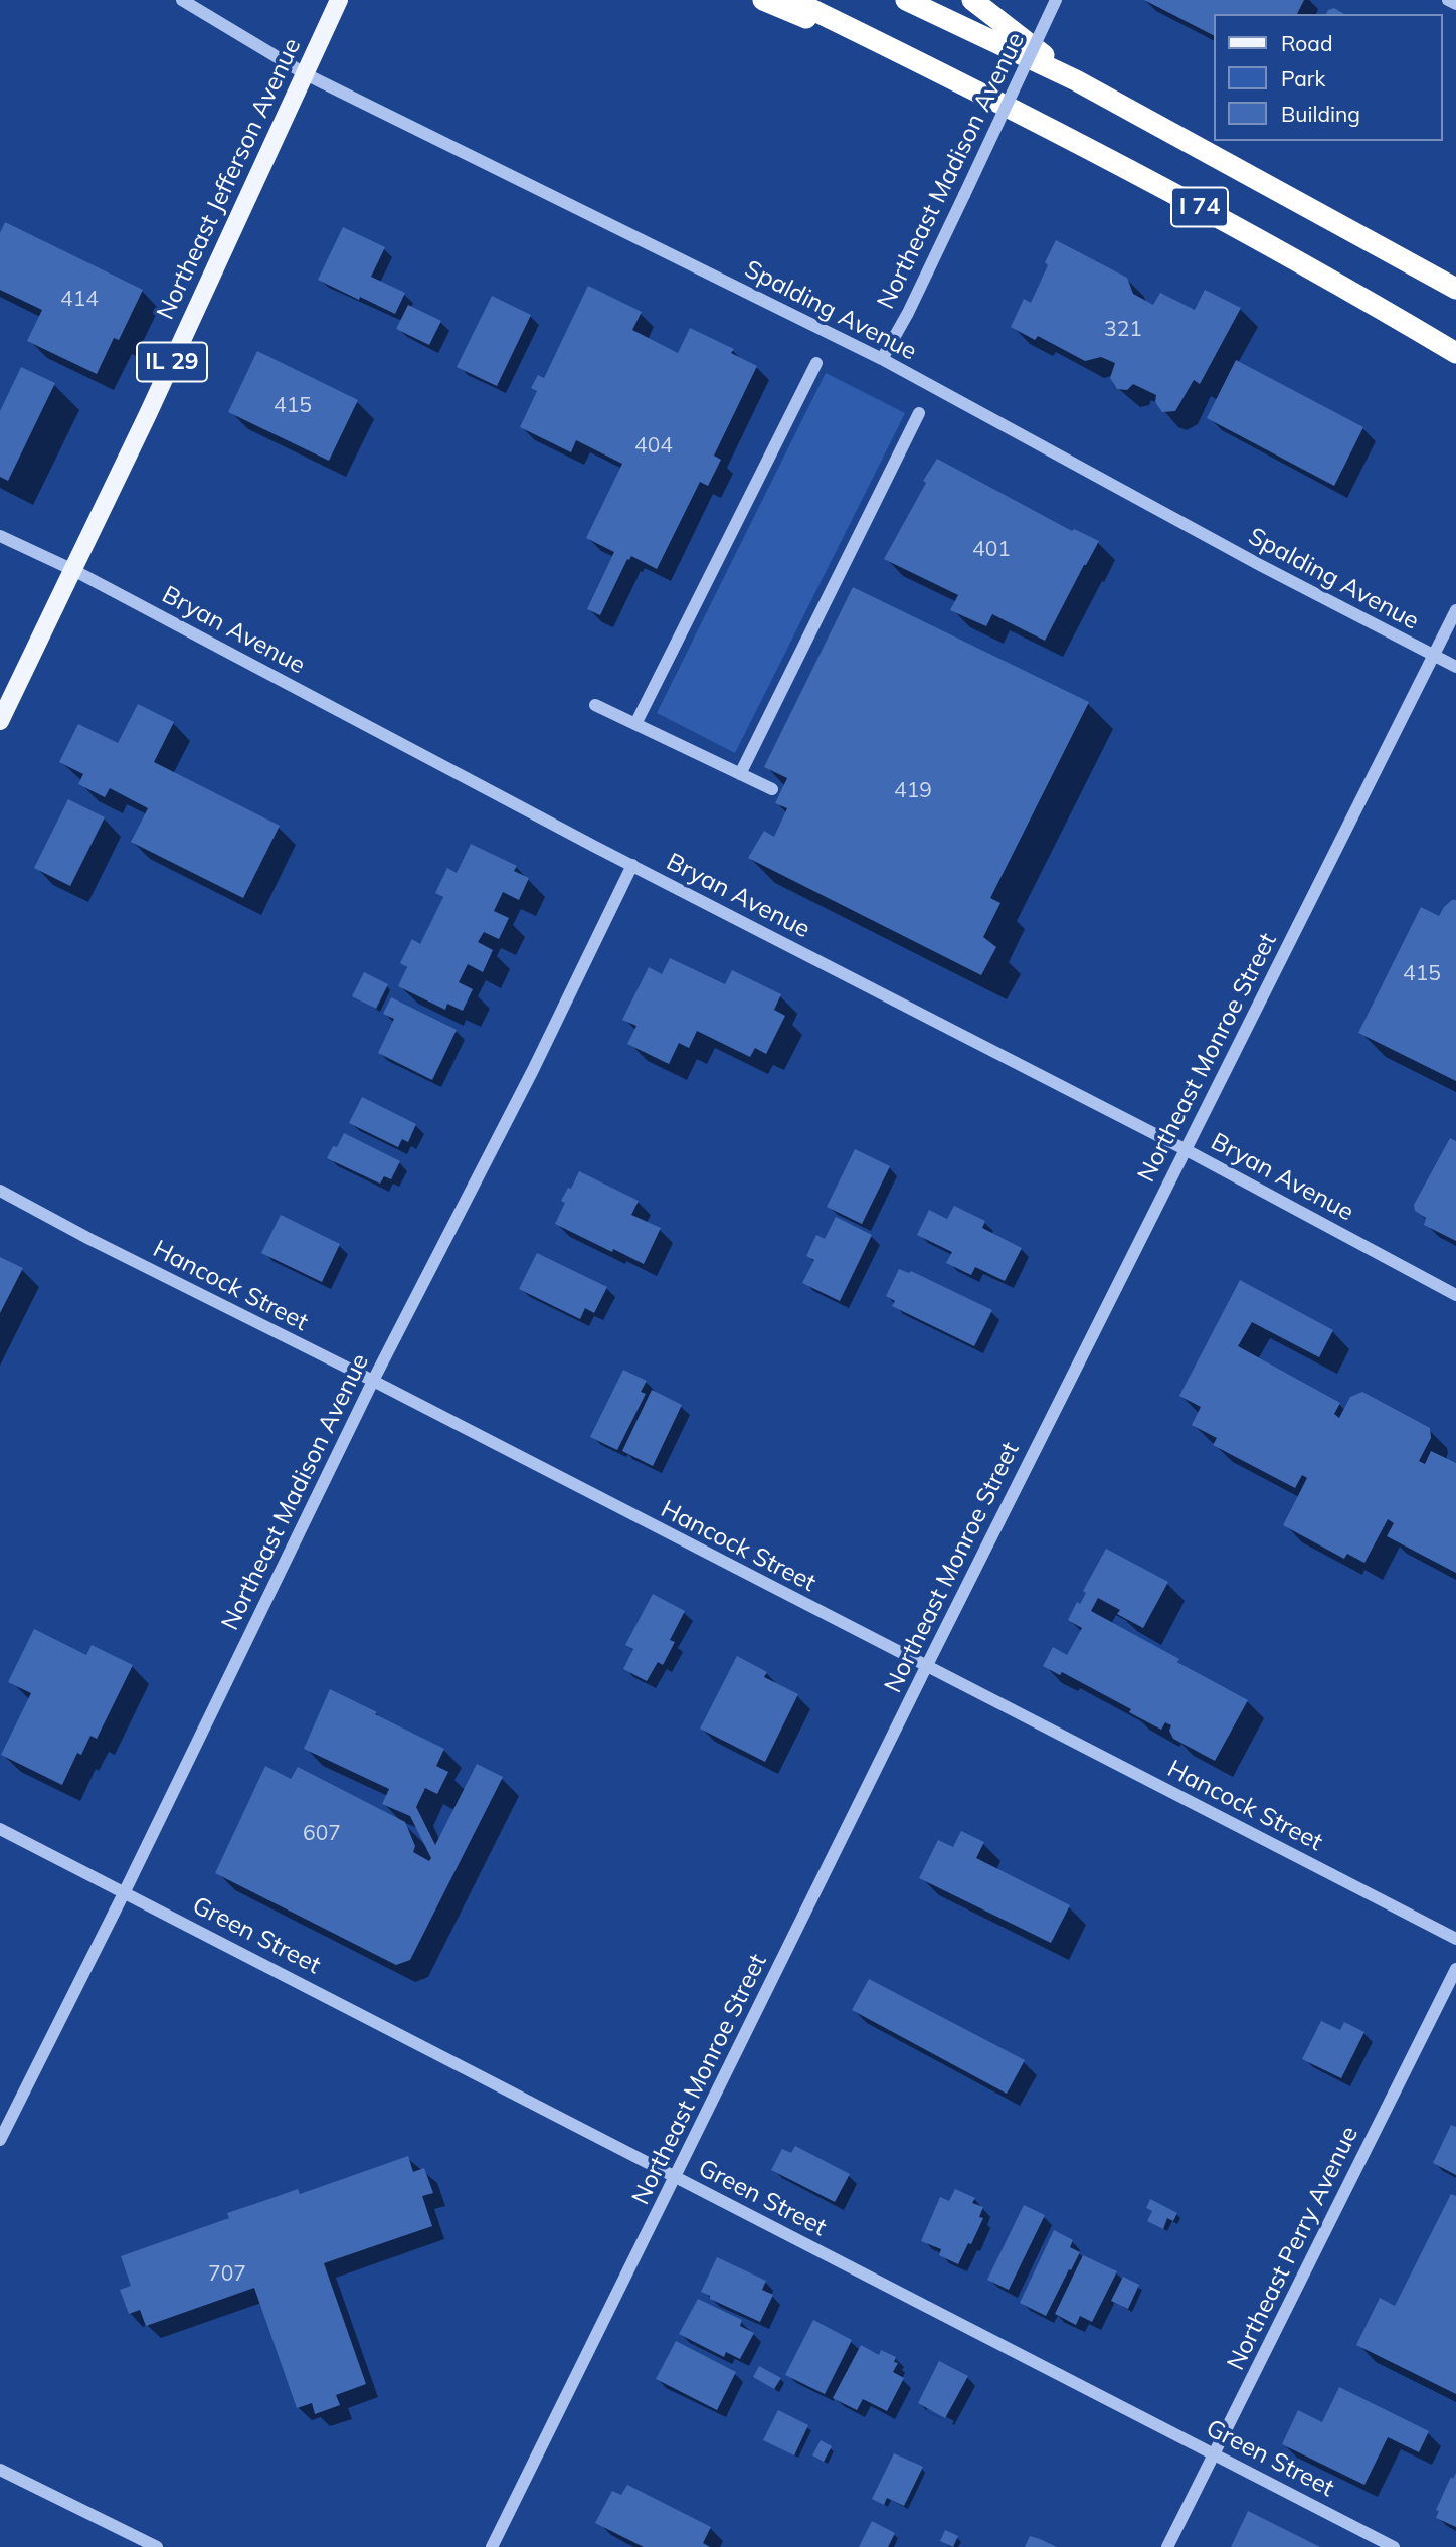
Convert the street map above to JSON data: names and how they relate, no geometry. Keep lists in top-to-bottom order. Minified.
{"streets":{"highway":["I 74"],"main road":["Northeast Jefferson Avenue","IL 29"],"street":["Northeast Madison Avenue","Spalding Avenue","Bryan Avenue","Northeast Monroe Street","Hancock Street","Green Street","Northeast Perry Avenue"]},"crossings":[["Northeast Madison Avenue","Spalding Avenue"],["Northeast Madison Avenue","Bryan Avenue"],["Northeast Madison Avenue","Hancock Street"],["Northeast Madison Avenue","Green Street"],["Northeast Jefferson Avenue","Spalding Avenue"],["Northeast Jefferson Avenue","Bryan Avenue"],["Spalding Avenue","Northeast Monroe Street"],["Bryan Avenue","Northeast Monroe Street"],["Northeast Monroe Street","Hancock Street"],["Northeast Monroe Street","Green Street"],["Green Street","Northeast Perry Avenue"]],"house_numbers":["414","321","415","404","401","419","415","607","707"],"legend":["Road","Park","Building"]}
